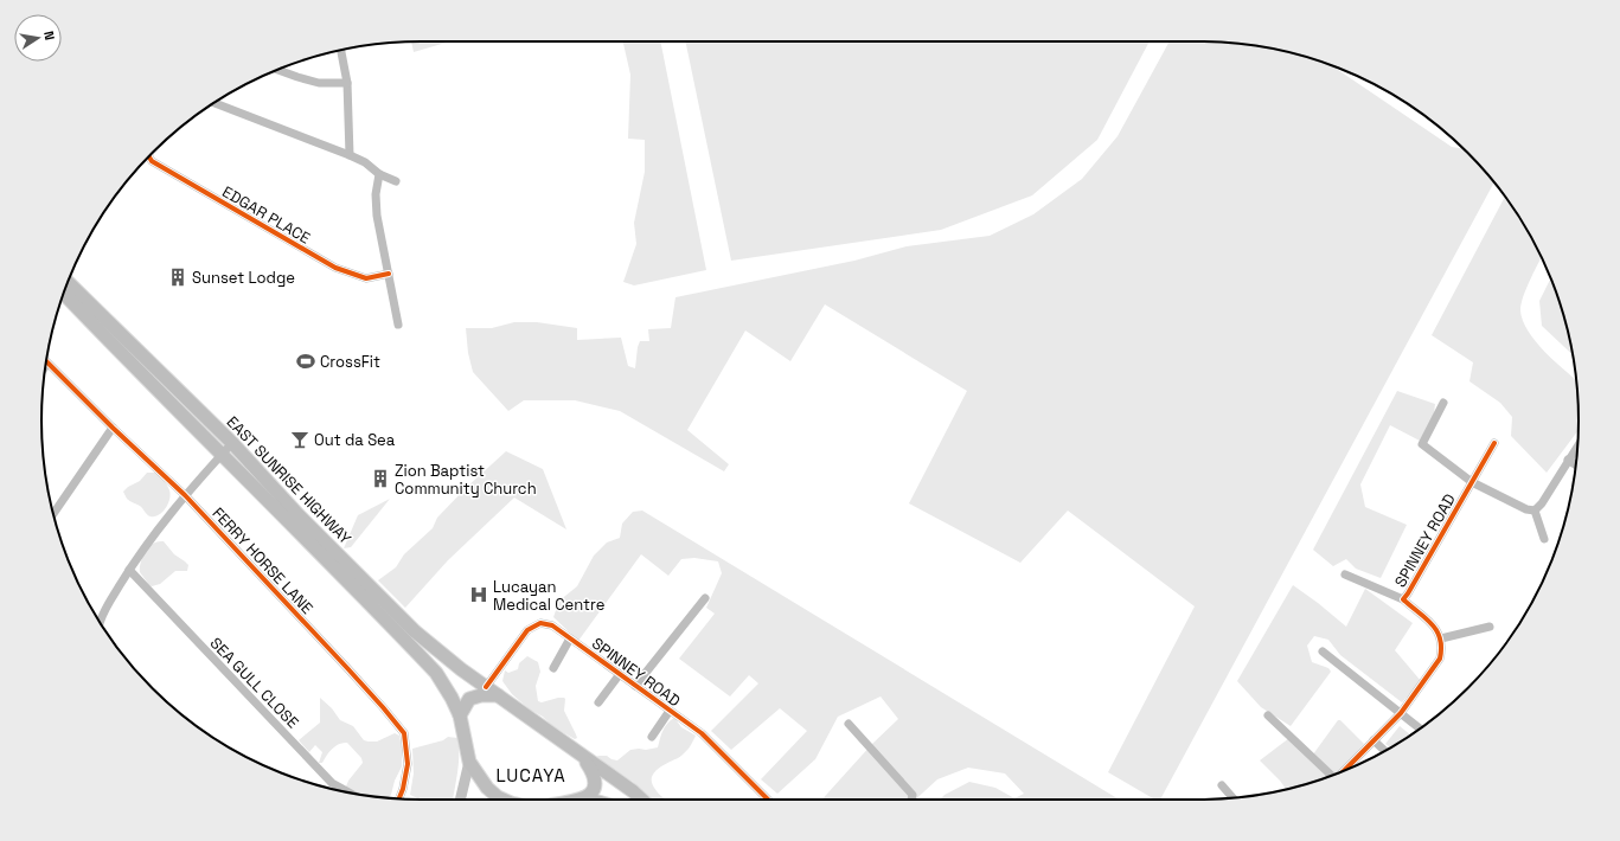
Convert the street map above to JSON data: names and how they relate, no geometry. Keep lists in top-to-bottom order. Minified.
{"streets":{"main road":["EAST SUNRISE HIGHWAY"],"street":["EDGAR PLACE","SPINNEY ROAD","FERRY HORSE LANE","SEA GULL CLOSE"]},"crossings":[["EAST SUNRISE HIGHWAY","SPINNEY ROAD"]],"districts":["LUCAYA"],"places":{"building":["Sunset Lodge","Zion Baptist Community Church"],"sports":["CrossFit"],"bar":["Out da Sea"],"hospital":["Lucayan Medical Centre"]},"north":"right"}
